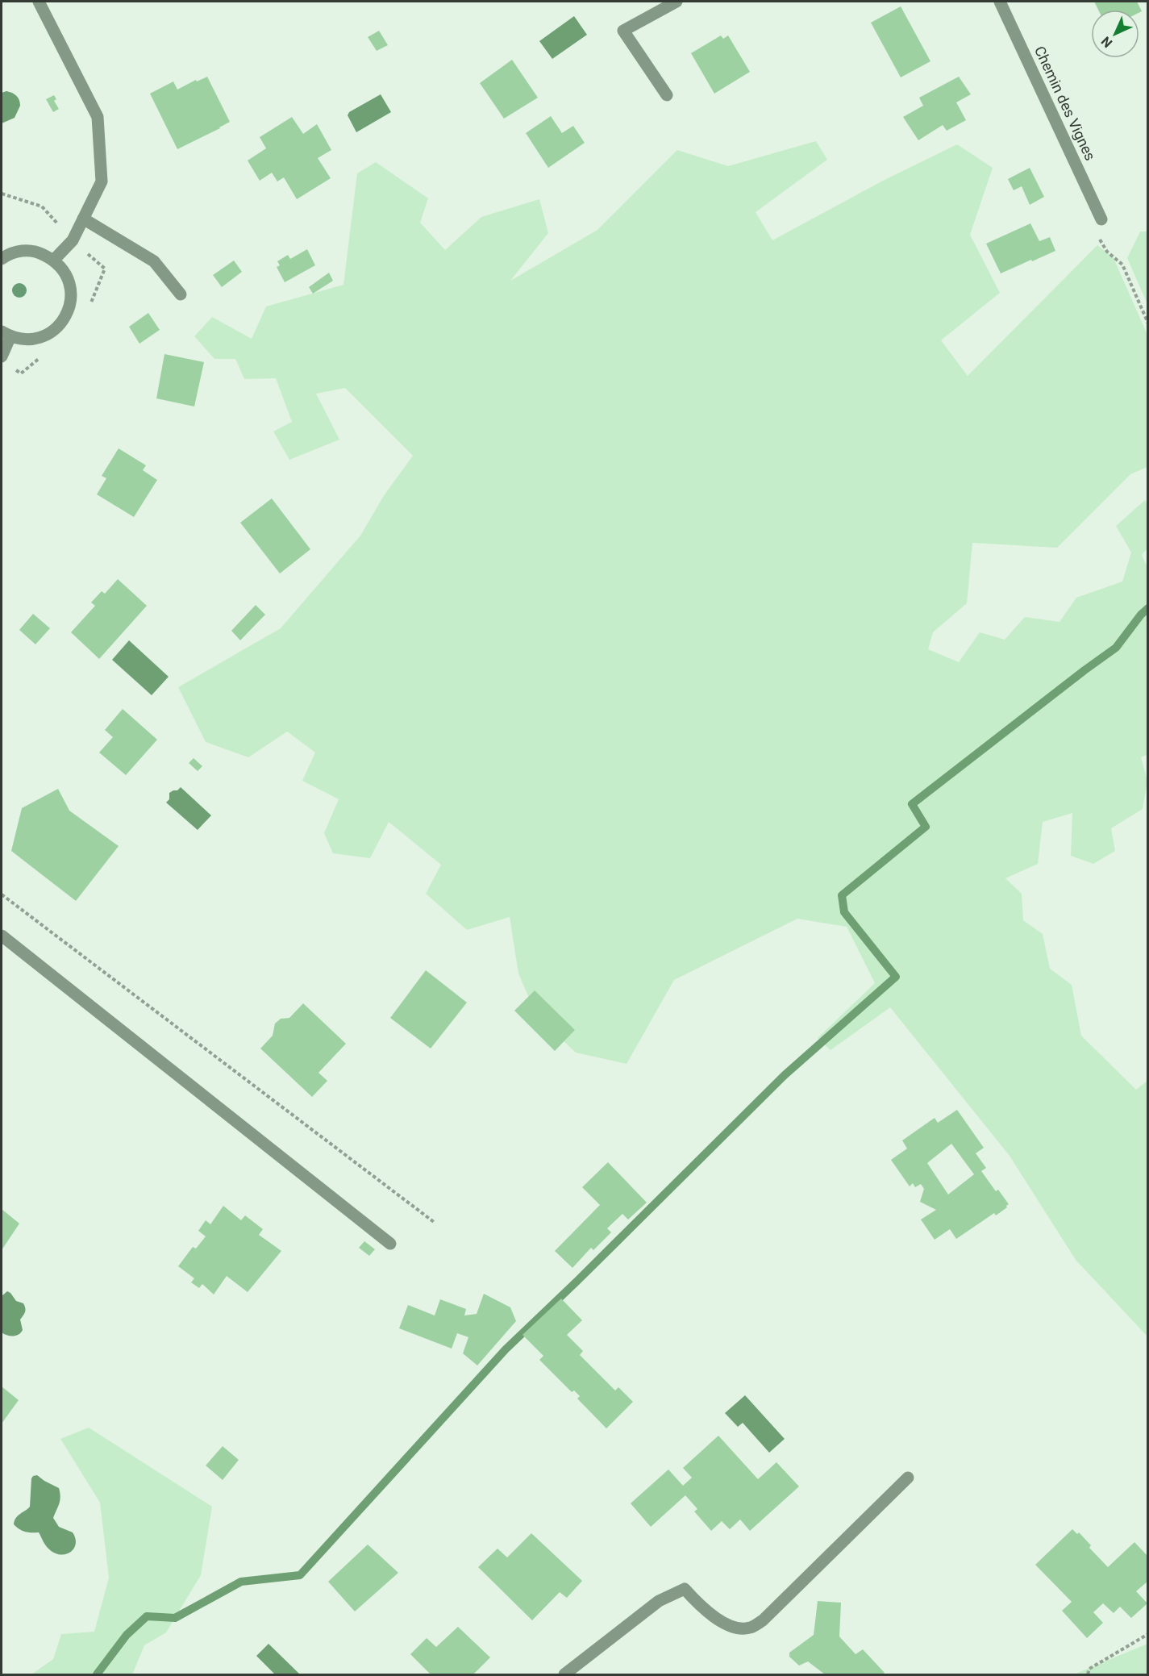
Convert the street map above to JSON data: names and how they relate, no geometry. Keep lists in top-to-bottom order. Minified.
{"streets":{"street":["Chemin des Vignes"]},"north":"bottom left"}
